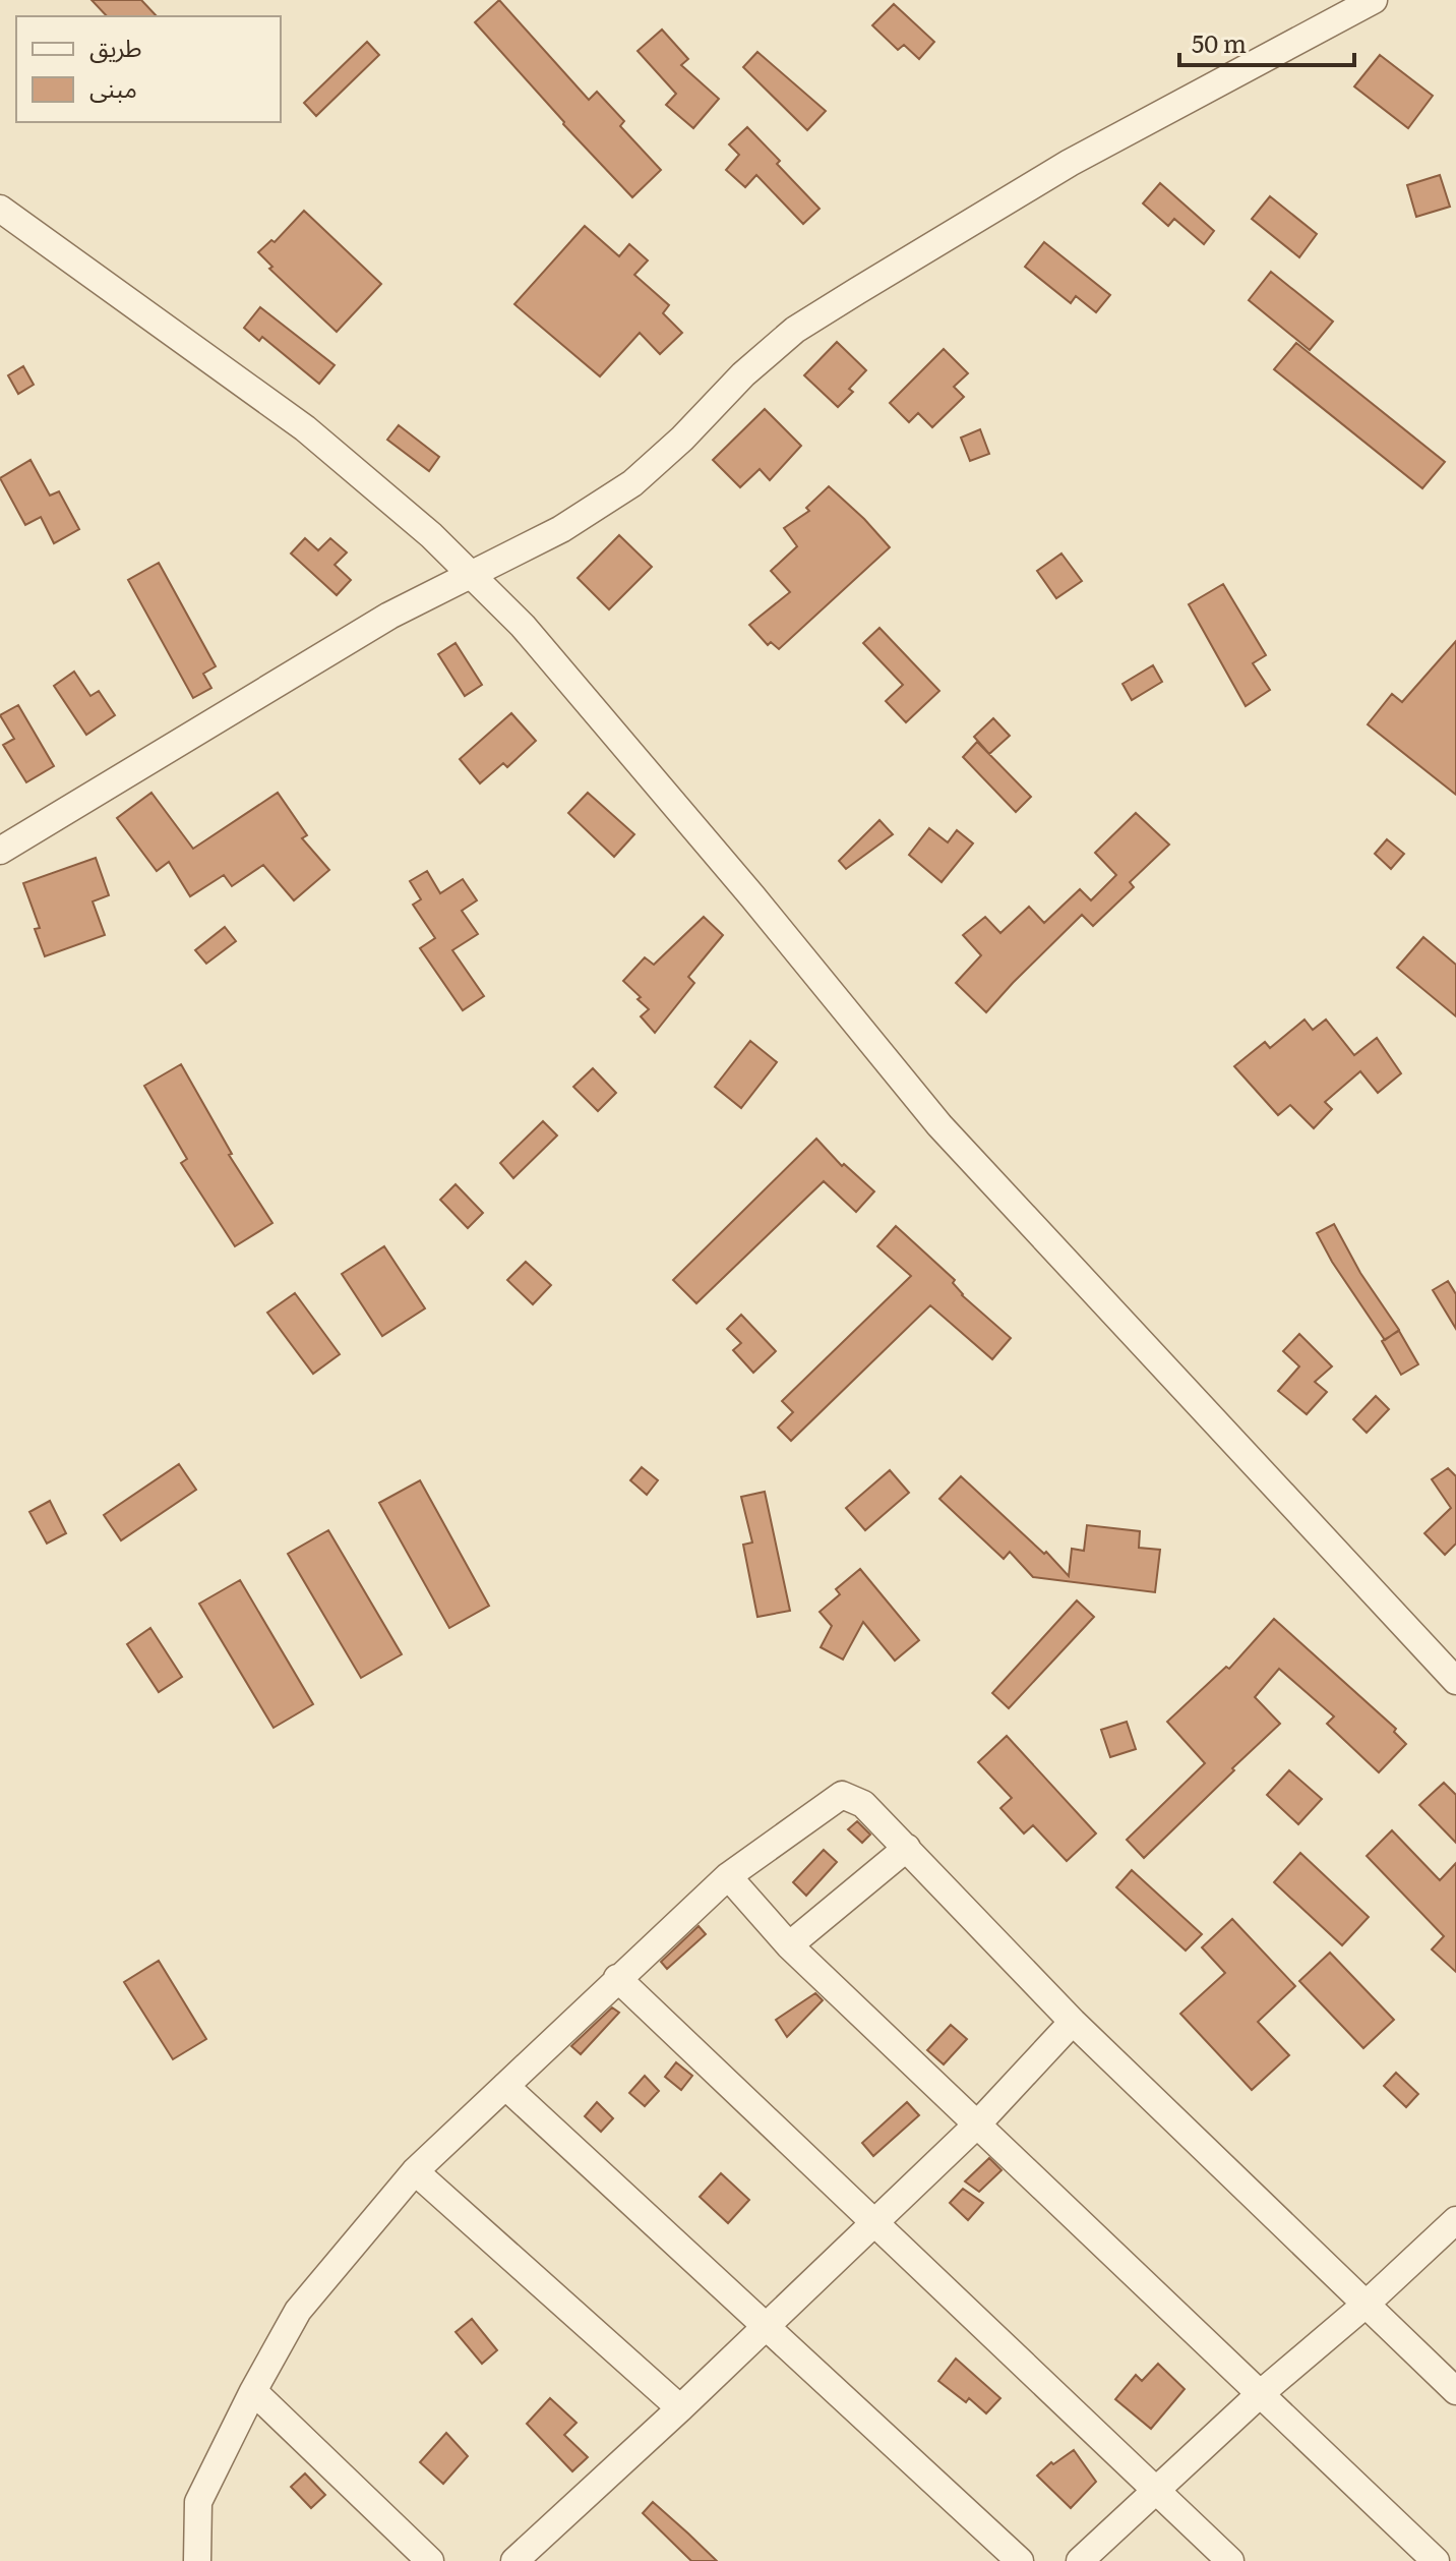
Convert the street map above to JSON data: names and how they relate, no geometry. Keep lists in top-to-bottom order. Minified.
{"legend":["طريق","مبنى"],"scale_bar":"50 m"}
